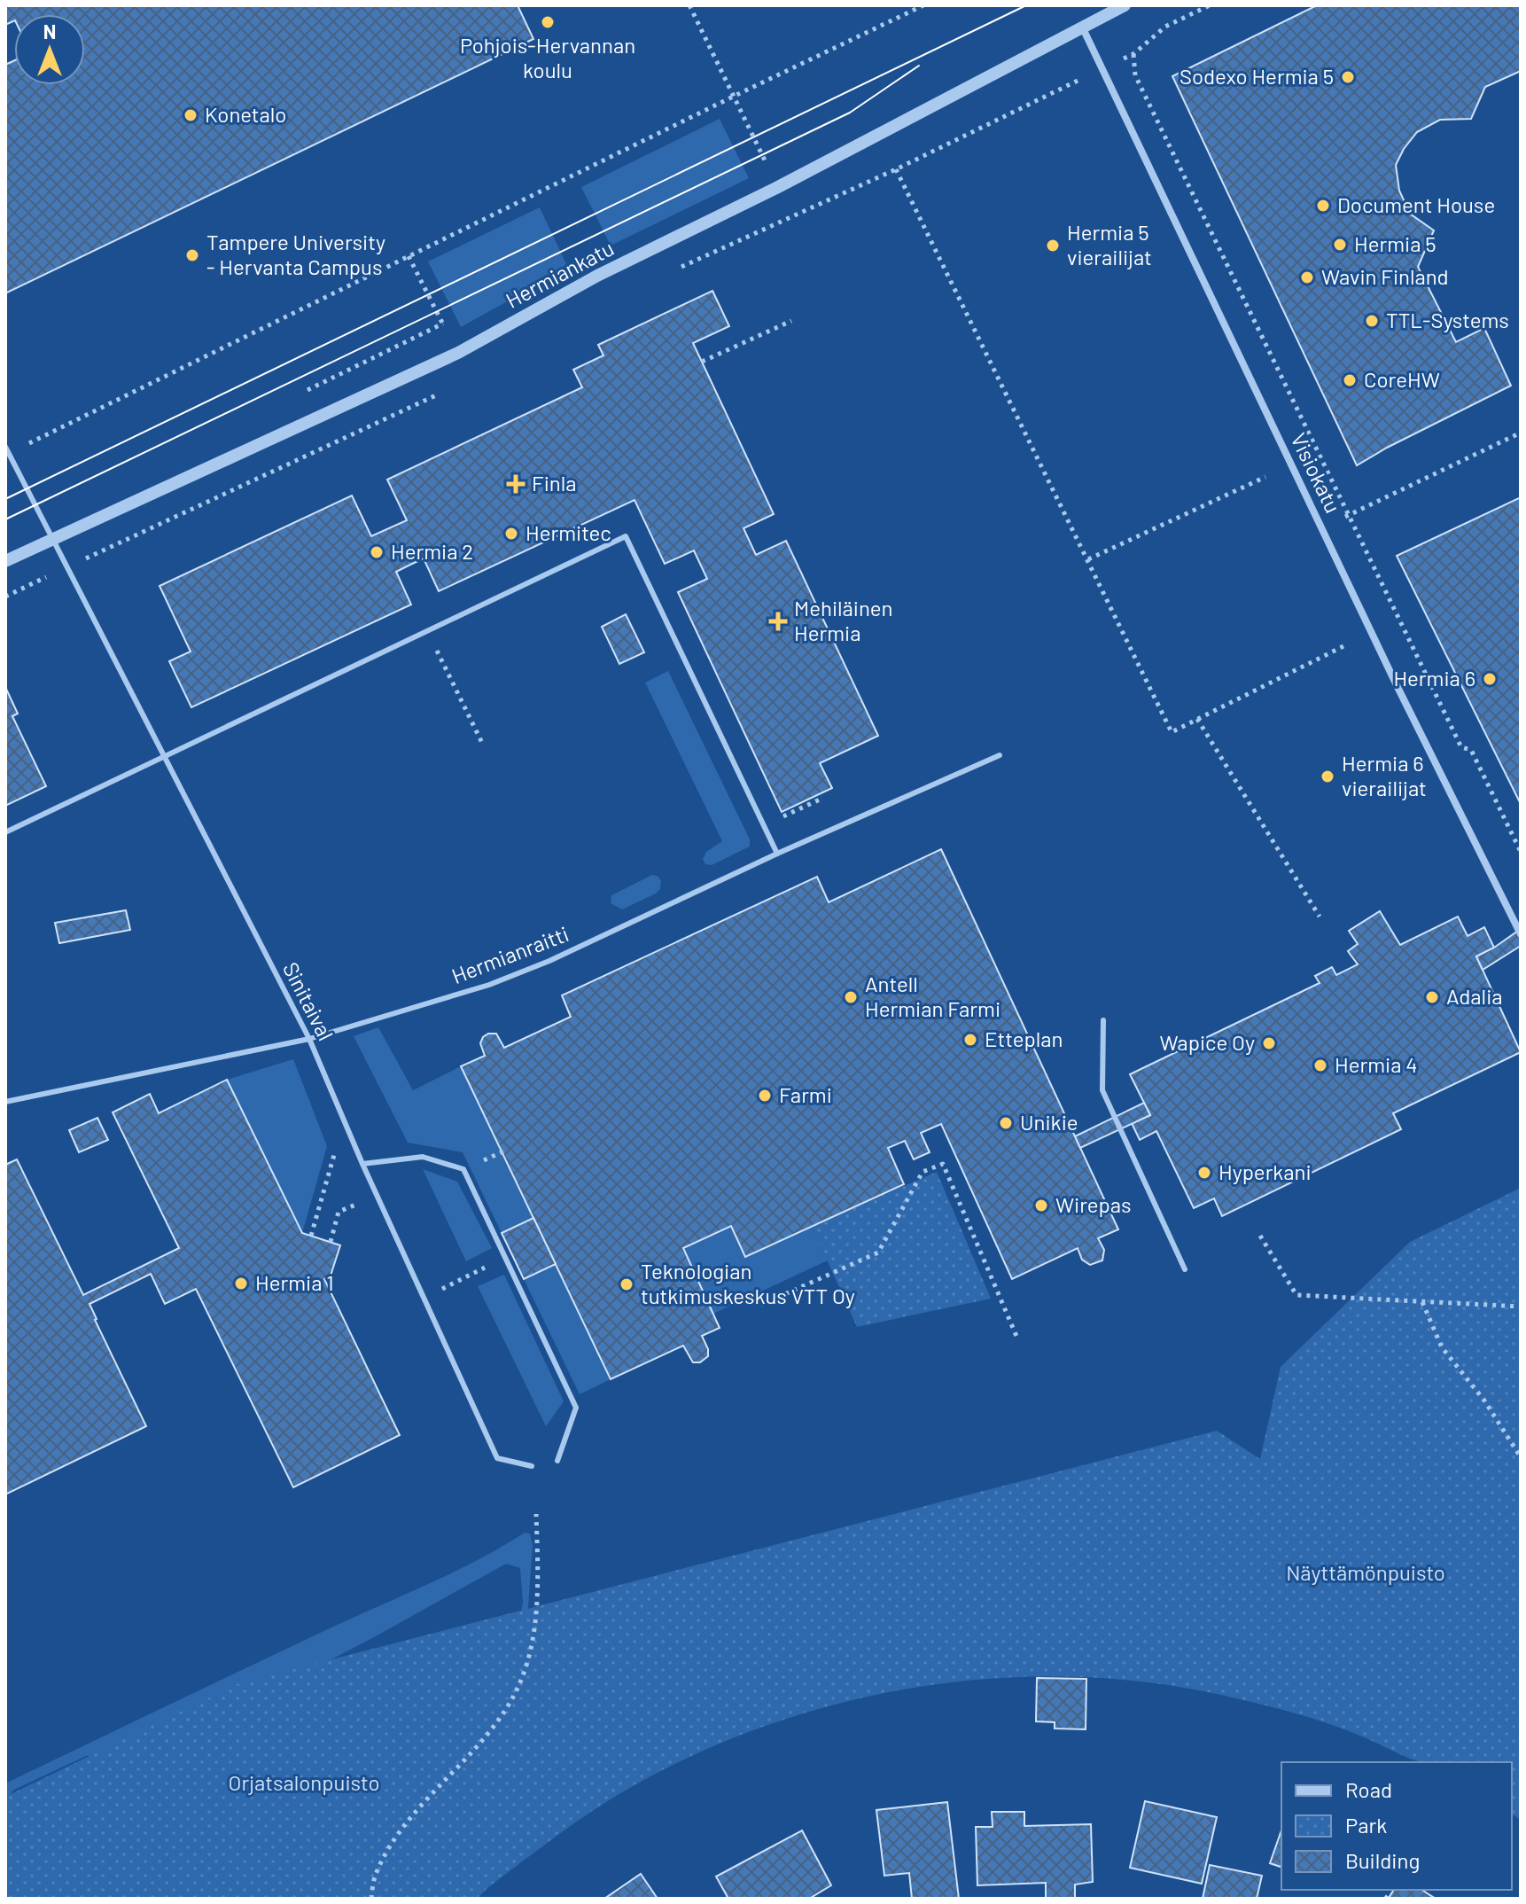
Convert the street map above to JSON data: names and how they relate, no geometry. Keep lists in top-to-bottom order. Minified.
{"streets":{"street":["Hermiankatu","Visiokatu"],"lane":["Hermianraitti","Sinitaival"]},"crossings":[["Hermiankatu","Visiokatu"],["Hermiankatu","Sinitaival"],["Hermianraitti","Sinitaival"]],"parks":["Näyttämönpuisto","Orjatsalonpuisto"],"places":{"other":["Pohjois-Hervannan koulu","Sodexo Hermia 5","Konetalo","Document House","Hermia 5","Hermia 5 vierailijat","Tampere University - Hervanta Campus","Wavin Finland","TTL-Systems","CoreHW","Hermitec","Hermia 2","Hermia 6","Hermia 6 vierailijat","Antell Hermian Farmi","Adalia","Etteplan","Wapice Oy","Hermia 4","Farmi","Unikie","Hyperkani","Wirepas","Hermia 1","Teknologian tutkimuskeskus VTT Oy"],"health":["Finla","Mehiläinen Hermia"]},"legend":["Road","Park","Building"],"north":"top"}
